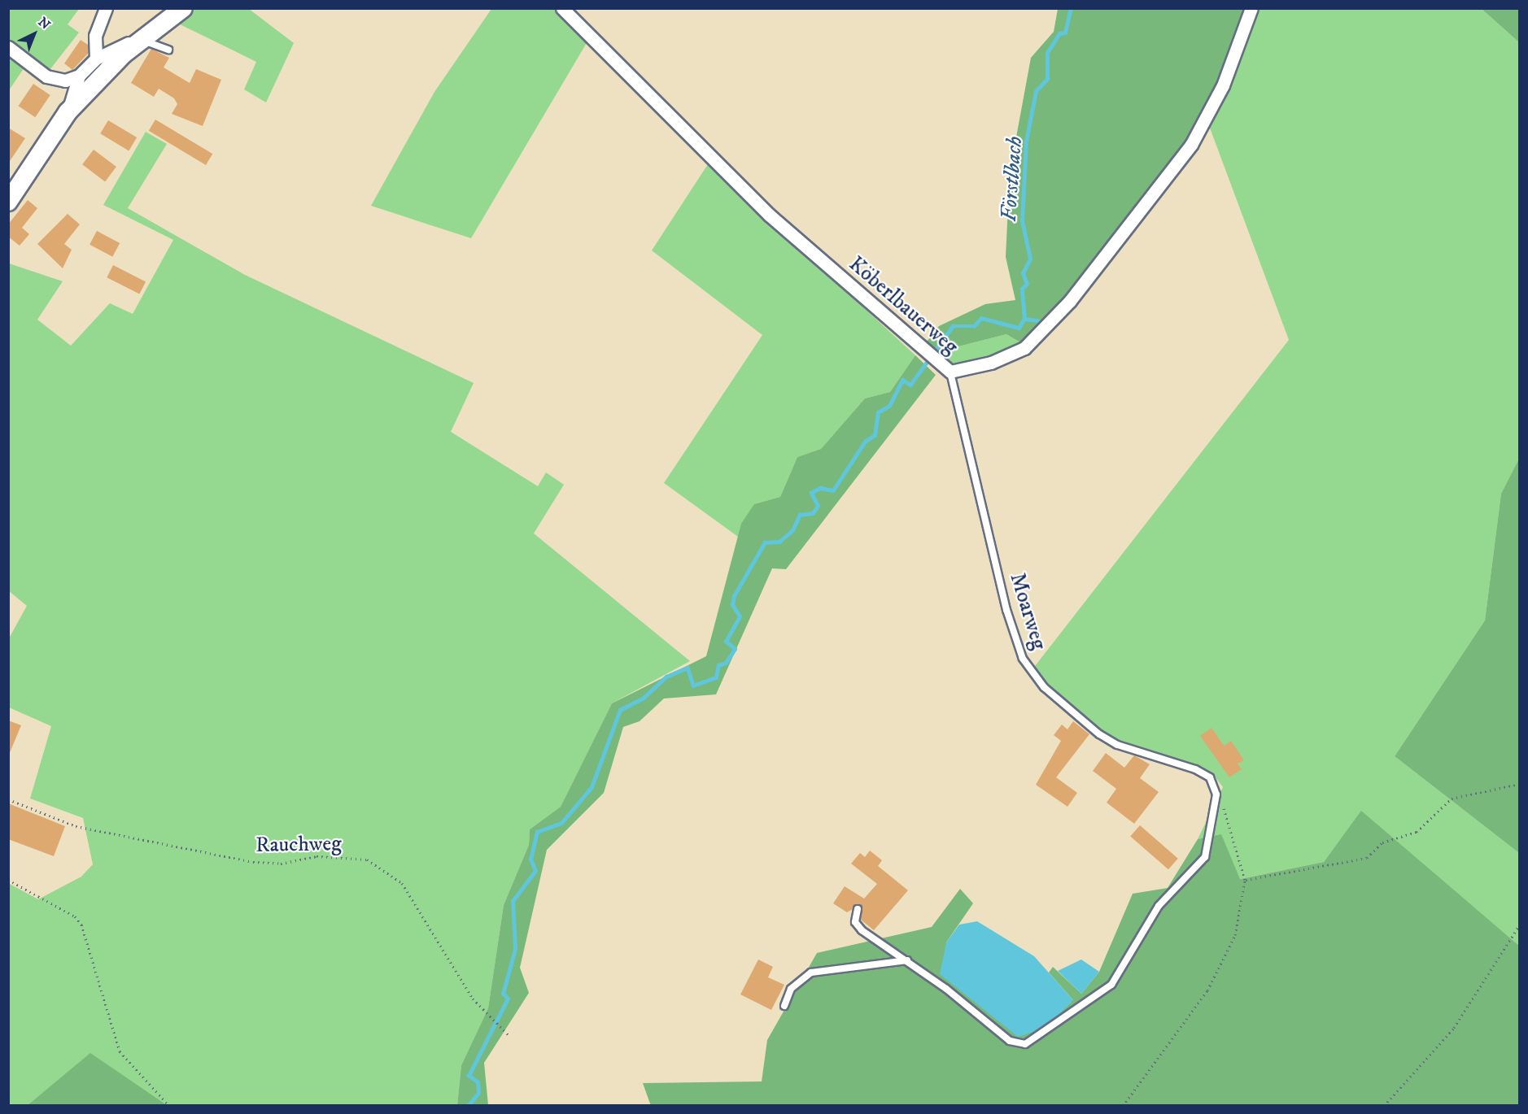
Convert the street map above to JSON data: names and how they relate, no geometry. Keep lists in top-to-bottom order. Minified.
{"streets":{"street":["Köberlbauerweg"],"lane":["Moarweg"],"path":["Rauchweg"]},"crossings":[["Köberlbauerweg","Moarweg"]],"water":["Förstlbach"],"north":"top right"}
